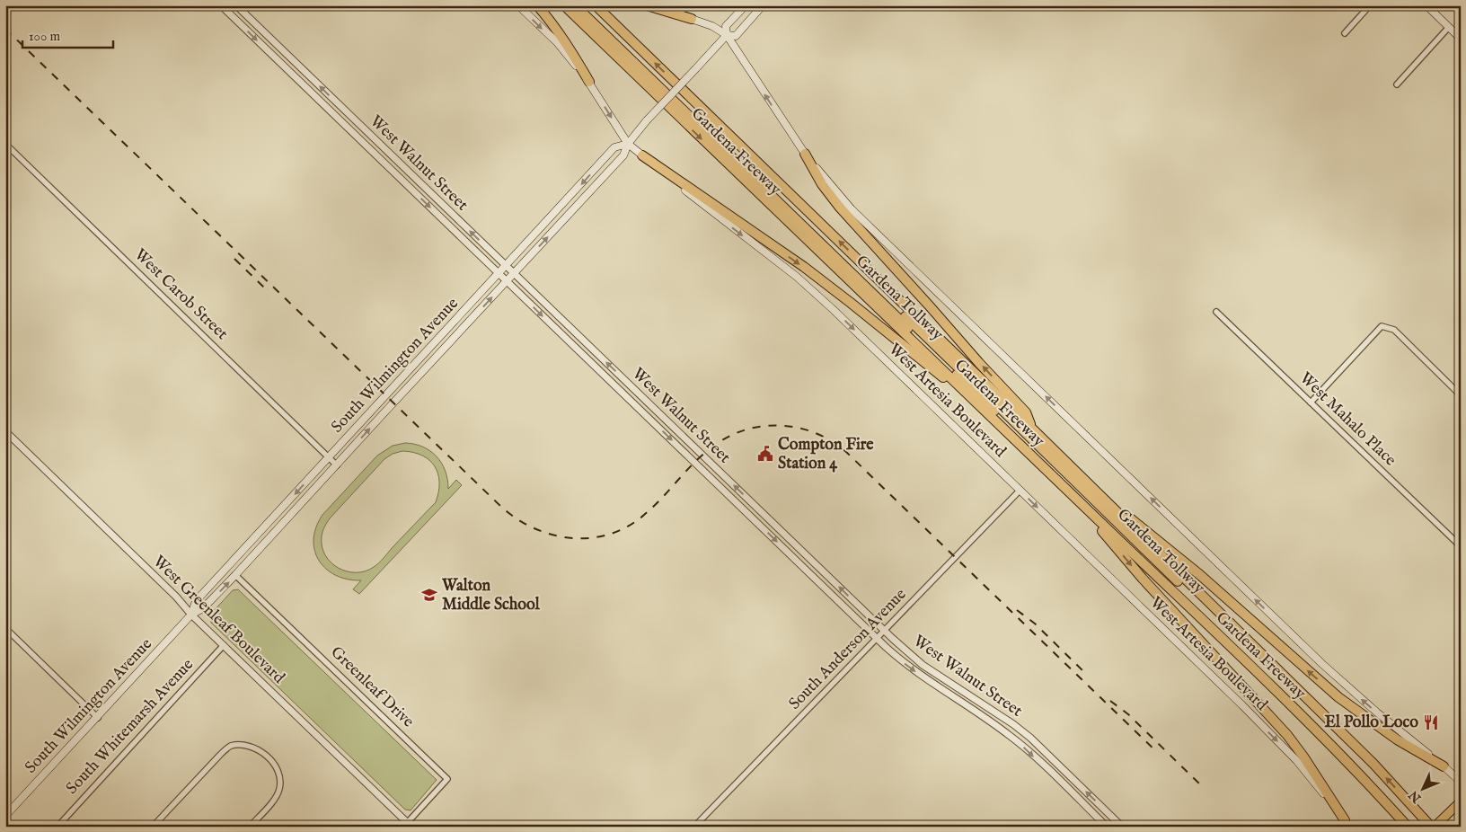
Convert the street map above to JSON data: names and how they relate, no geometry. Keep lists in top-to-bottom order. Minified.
{"streets":{"highway":["Gardena Freeway","Gardena Tollway"],"main road":["South Wilmington Avenue","West Artesia Boulevard"],"street":["West Walnut Street","West Carob Street","West Mahalo Place","West Greenleaf Boulevard","South Anderson Avenue","Greenleaf Drive","South Whitemarsh Avenue"]},"crossings":[["Gardena Freeway","Gardena Tollway"],["West Walnut Street","South Wilmington Avenue"],["West Walnut Street","South Anderson Avenue"],["West Carob Street","South Wilmington Avenue"],["South Wilmington Avenue","West Artesia Boulevard"],["South Wilmington Avenue","West Greenleaf Boulevard"],["South Wilmington Avenue","Greenleaf Drive"],["West Artesia Boulevard","South Anderson Avenue"],["West Greenleaf Boulevard","Greenleaf Drive"],["West Greenleaf Boulevard","South Whitemarsh Avenue"]],"one_way":["West Artesia Boulevard"],"places":{"public building":["Compton Fire Station 4"],"school or university":["Walton Middle School"],"restaurant":["El Pollo Loco"]},"scale_bar":"100 m","north":"bottom left"}
